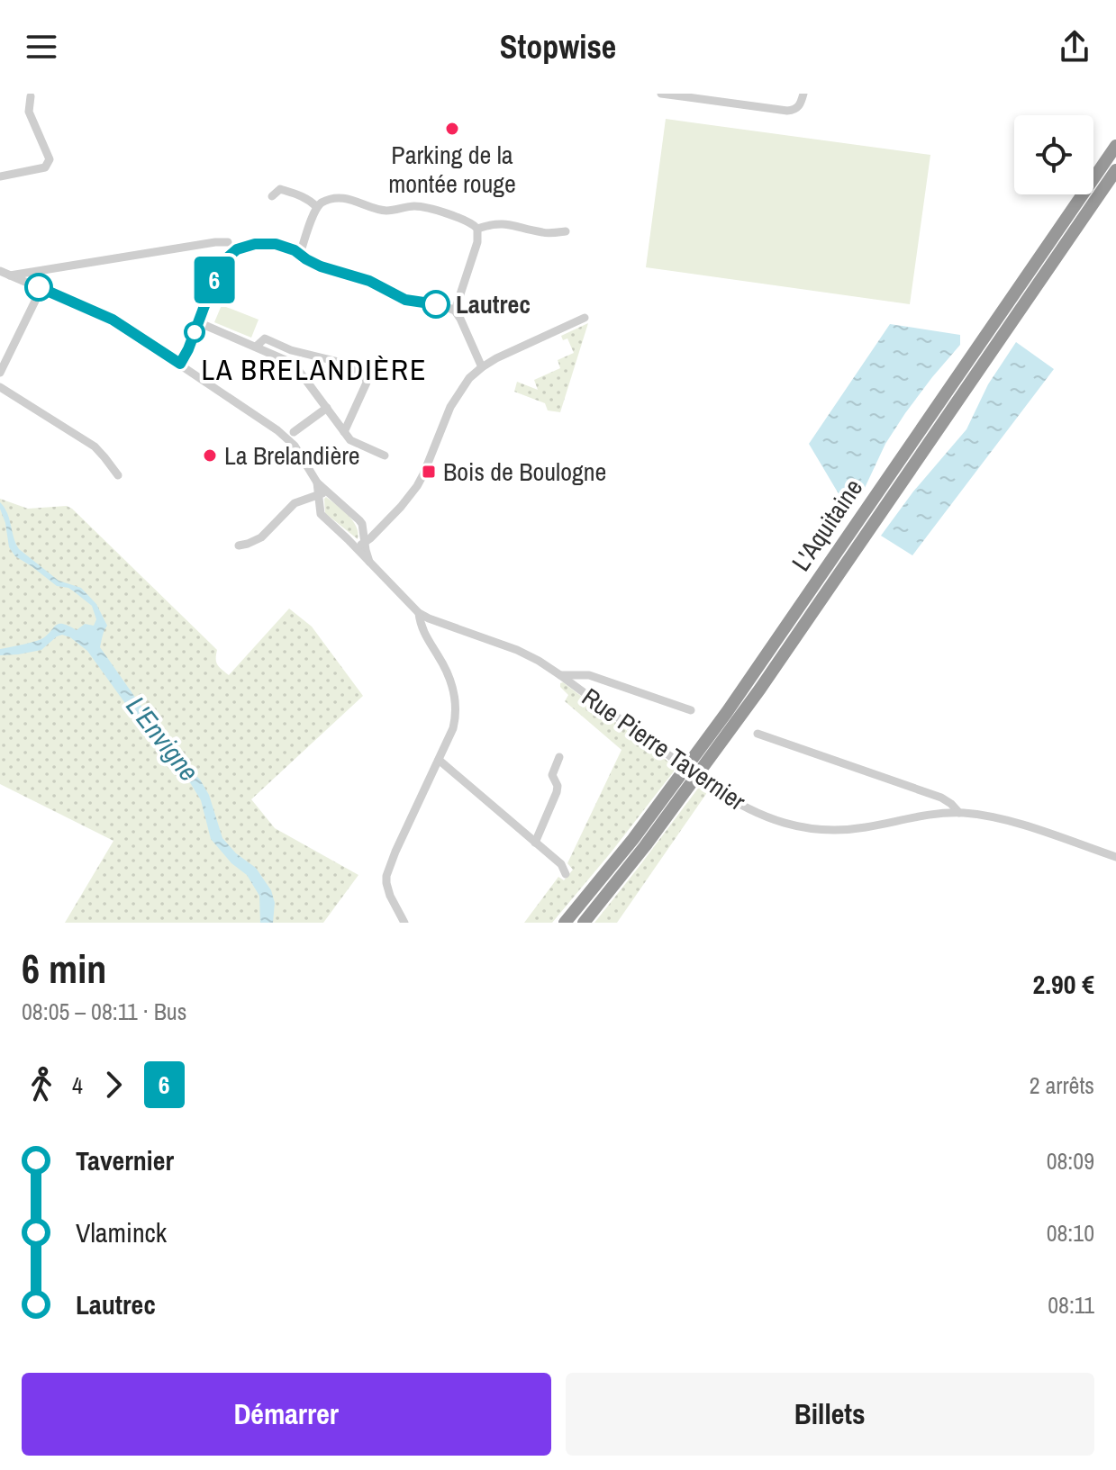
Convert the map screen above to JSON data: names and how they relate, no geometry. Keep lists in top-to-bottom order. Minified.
{"streets":{"highway":["L'Aquitaine"],"street":["Rue Pierre Tavernier"]},"districts":["LA BRELANDIÈRE"],"water":["L'Envigne"],"places":{"other":["Parking de la montée rouge","Lautrec","La Brelandière"],"transit":["Bois de Boulogne"]},"lines":["bus line 6"],"page":{"header":"Stopwise","on_map":"6","heading":["6 min","08:05 – 08:11 · Bus","2.90 €"],"legs":["4","6","2 arrêts"],"list":[{"name":"Tavernier","value":"08:09"},{"name":"Vlaminck","value":"08:10"},{"name":"Lautrec","value":"08:11"}],"buttons":["Démarrer","Billets"]}}
